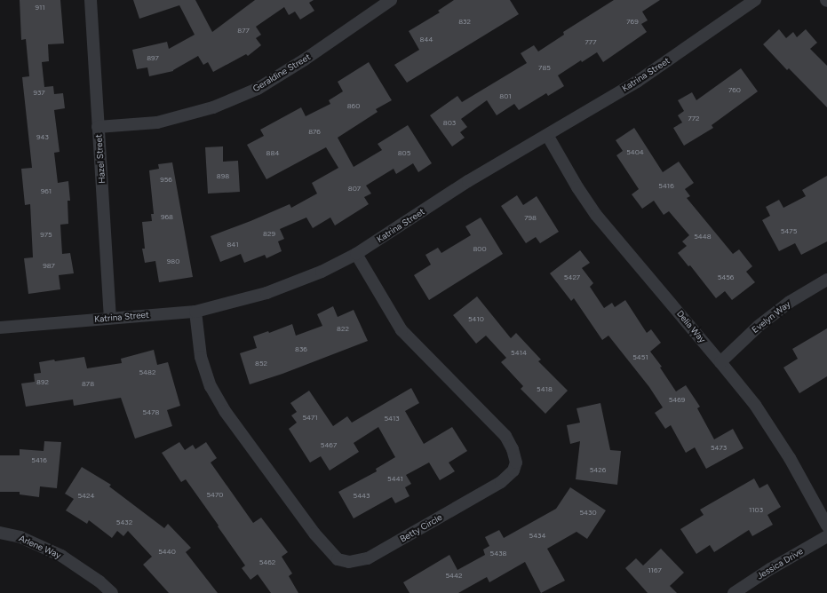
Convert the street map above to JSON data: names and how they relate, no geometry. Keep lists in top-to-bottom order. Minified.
{"streets":{"street":["Geraldine Street","Katrina Street","Hazel Street","Evelyn Way","Delia Way","Betty Circle","Arlene Way","Jessica Drive"]},"crossings":[["Geraldine Street","Hazel Street"],["Katrina Street","Hazel Street"],["Katrina Street","Delia Way"],["Katrina Street","Betty Circle"],["Evelyn Way","Delia Way"]],"house_numbers":["911","832","769","877","844","777","897","785","760","937","801","860","772","803","876","943","5404","884","805","898","956","5416","807","961","968","798","5475","829","975","5448","841","800","980","987","5427","5456","5410","822","836","5414","5451","852","5482","892","878","5418","5469","5478","5471","5413","5467","5473","5416","5426","5441","5470","5424","5443","1103","5430","5432","5434","5440","5438","5462","1167","5442"]}
